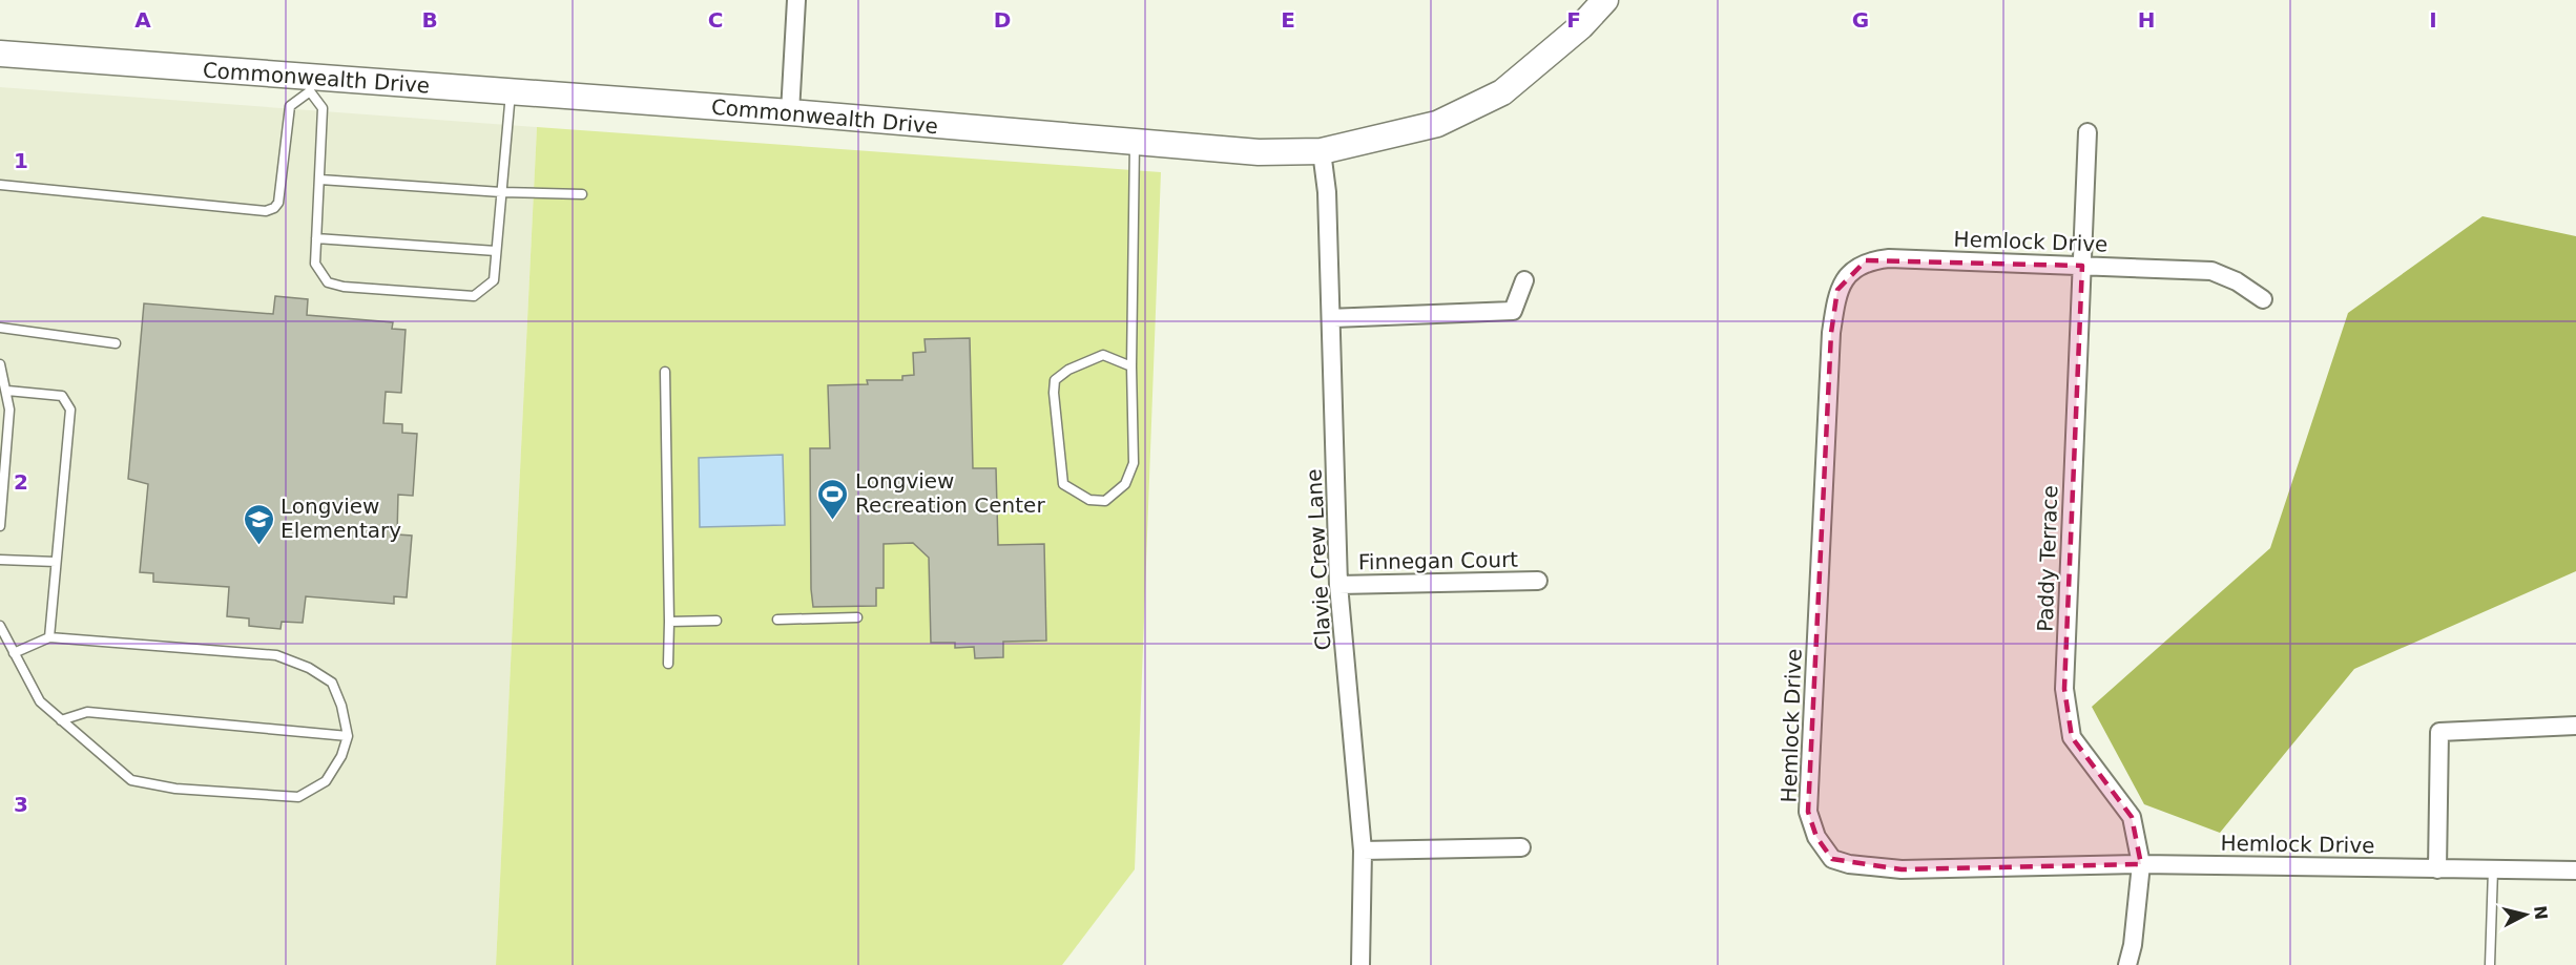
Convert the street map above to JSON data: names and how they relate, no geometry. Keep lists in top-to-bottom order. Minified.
{"streets":{"street":["Commonwealth Drive","Hemlock Drive","Paddy Terrace","Clavie Crew Lane","Finnegan Court"]},"crossings":[["Commonwealth Drive","Clavie Crew Lane"],["Hemlock Drive","Paddy Terrace"],["Clavie Crew Lane","Finnegan Court"]],"places":{"sports":["Longview Recreation Center"],"school or university":["Longview Elementary"]},"north":"right","grid":{"columns":["A","B","C","D","E","F","G","H","I"],"rows":["1","2","3"]}}
